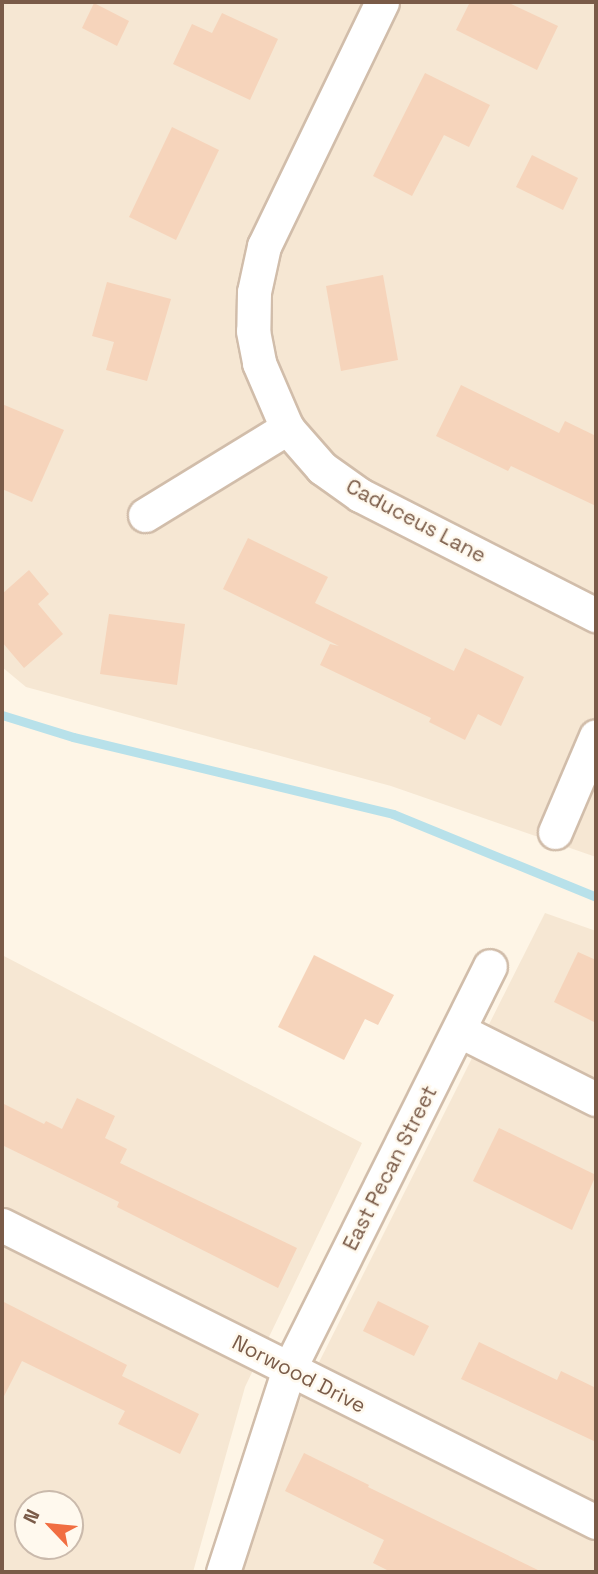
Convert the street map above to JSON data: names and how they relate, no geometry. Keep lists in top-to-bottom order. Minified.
{"streets":{"street":["Caduceus Lane","East Pecan Street","Norwood Drive"]},"crossings":[["East Pecan Street","Norwood Drive"]],"north":"top left"}
